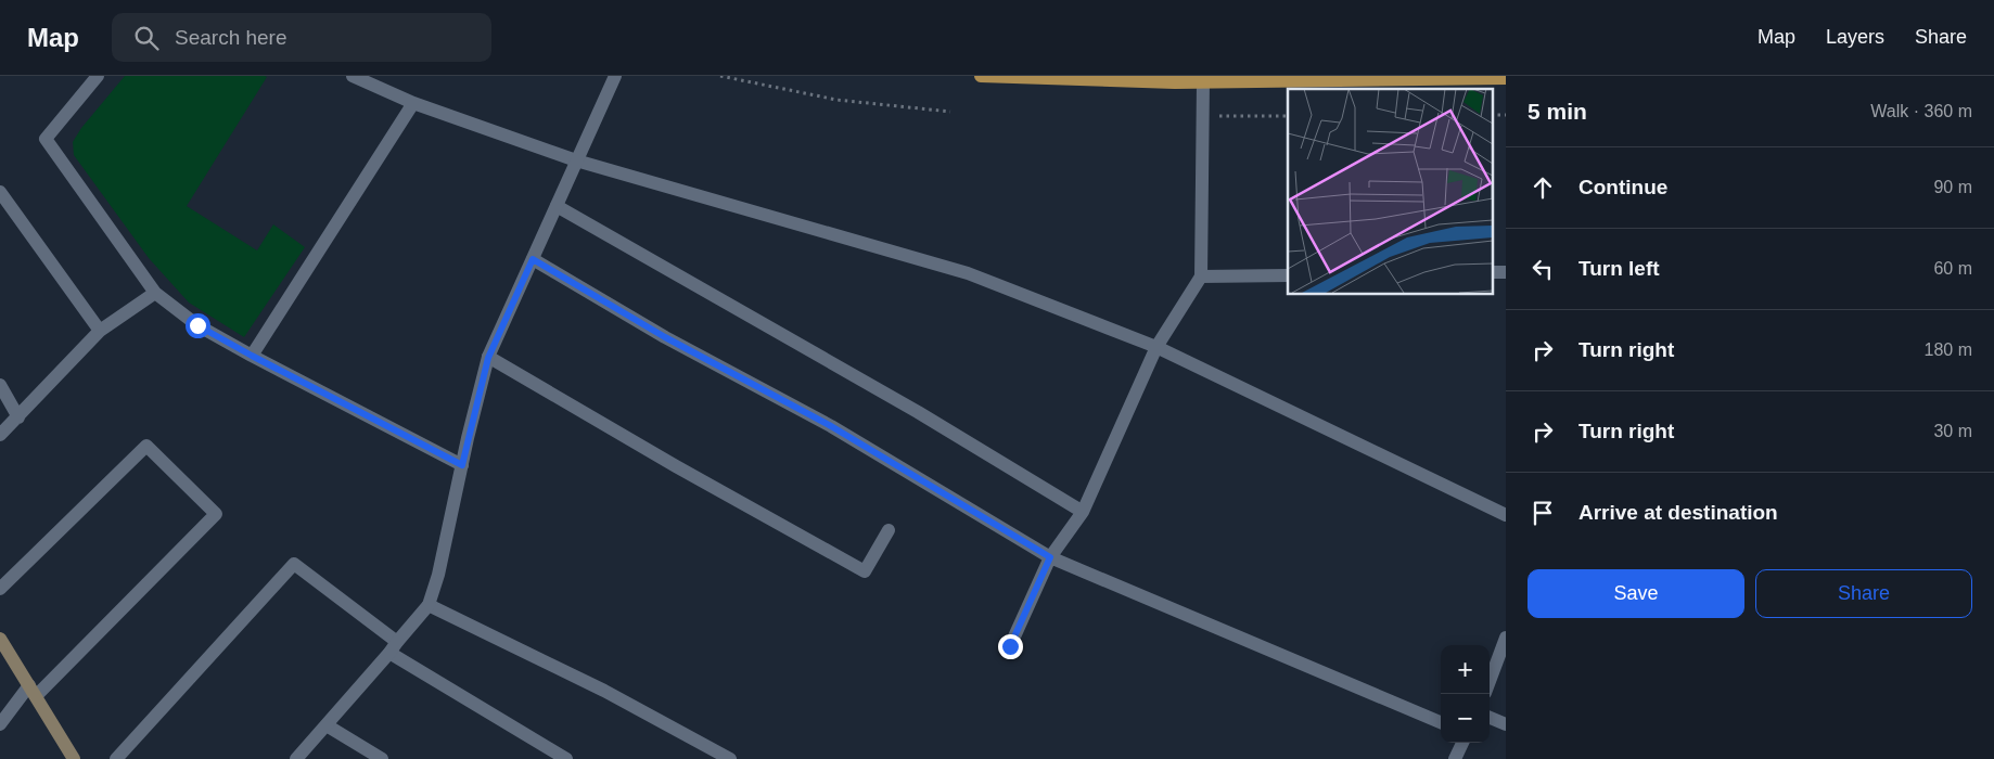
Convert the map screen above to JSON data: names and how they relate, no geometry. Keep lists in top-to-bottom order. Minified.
{"page":{"header":"Map","search":"Search here","nav":["Map","Layers","Share"],"heading":["5 min","Walk · 360 m"],"list":[["Continue","90 m"],["Turn left","60 m"],["Turn right","180 m"],["Turn right","30 m"],"Arrive at destination"],"buttons":["Save","Share"],"map_buttons":["+","−"]}}
